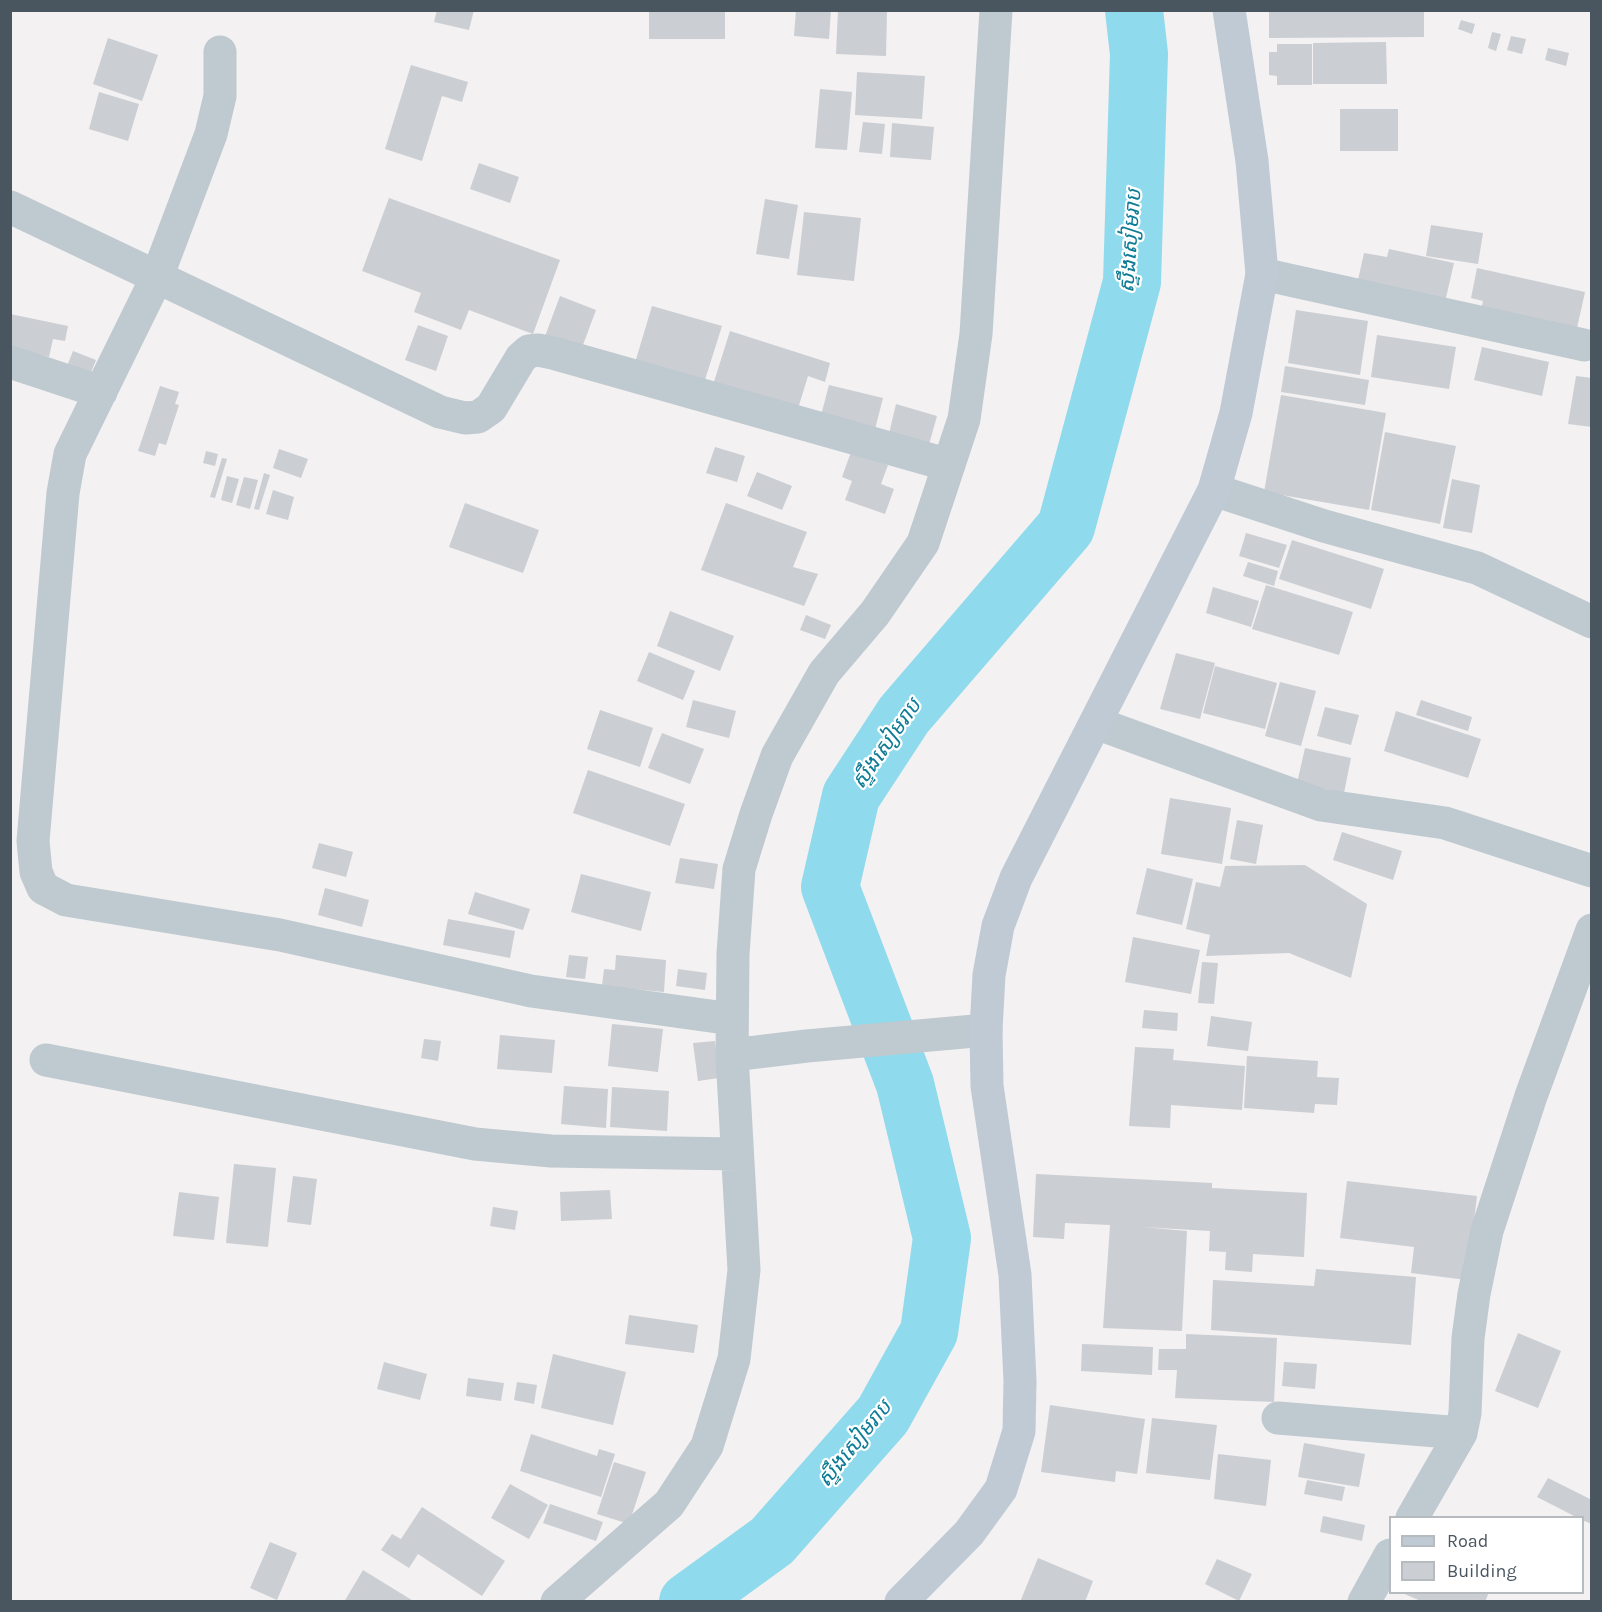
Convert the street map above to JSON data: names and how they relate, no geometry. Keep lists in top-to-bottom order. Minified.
{"water":["ស្ទឹងសៀមរាប"],"legend":["Road","Building"]}
